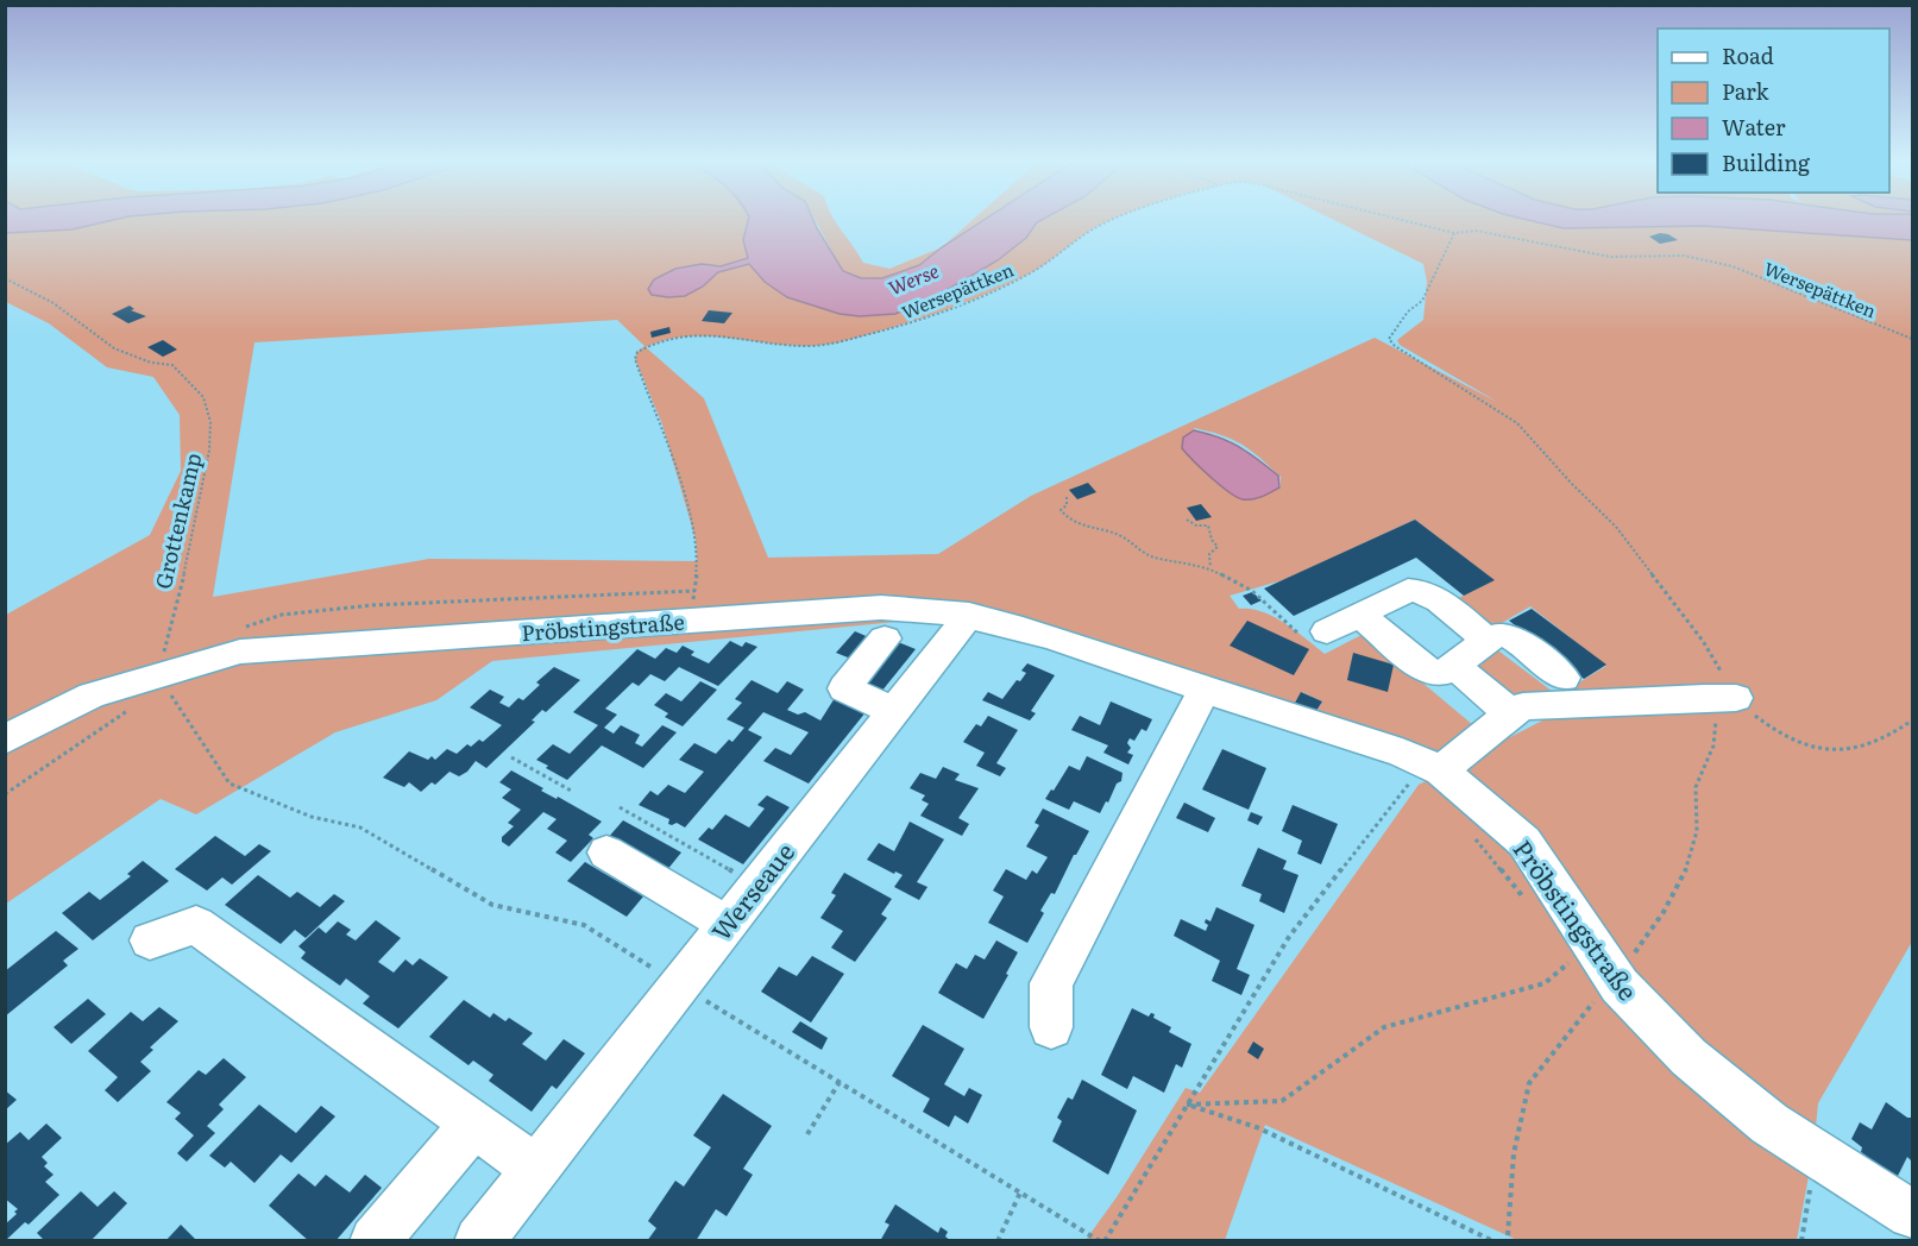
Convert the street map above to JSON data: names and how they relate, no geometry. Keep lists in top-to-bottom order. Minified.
{"streets":{"street":["Pröbstingstraße","Werseaue"],"path":["Wersepättken","Grottenkamp"]},"crossings":[["Wersepättken","Pröbstingstraße"],["Grottenkamp","Pröbstingstraße"],["Pröbstingstraße","Werseaue"]],"water":["Werse"],"legend":["Road","Park","Water","Building"]}
